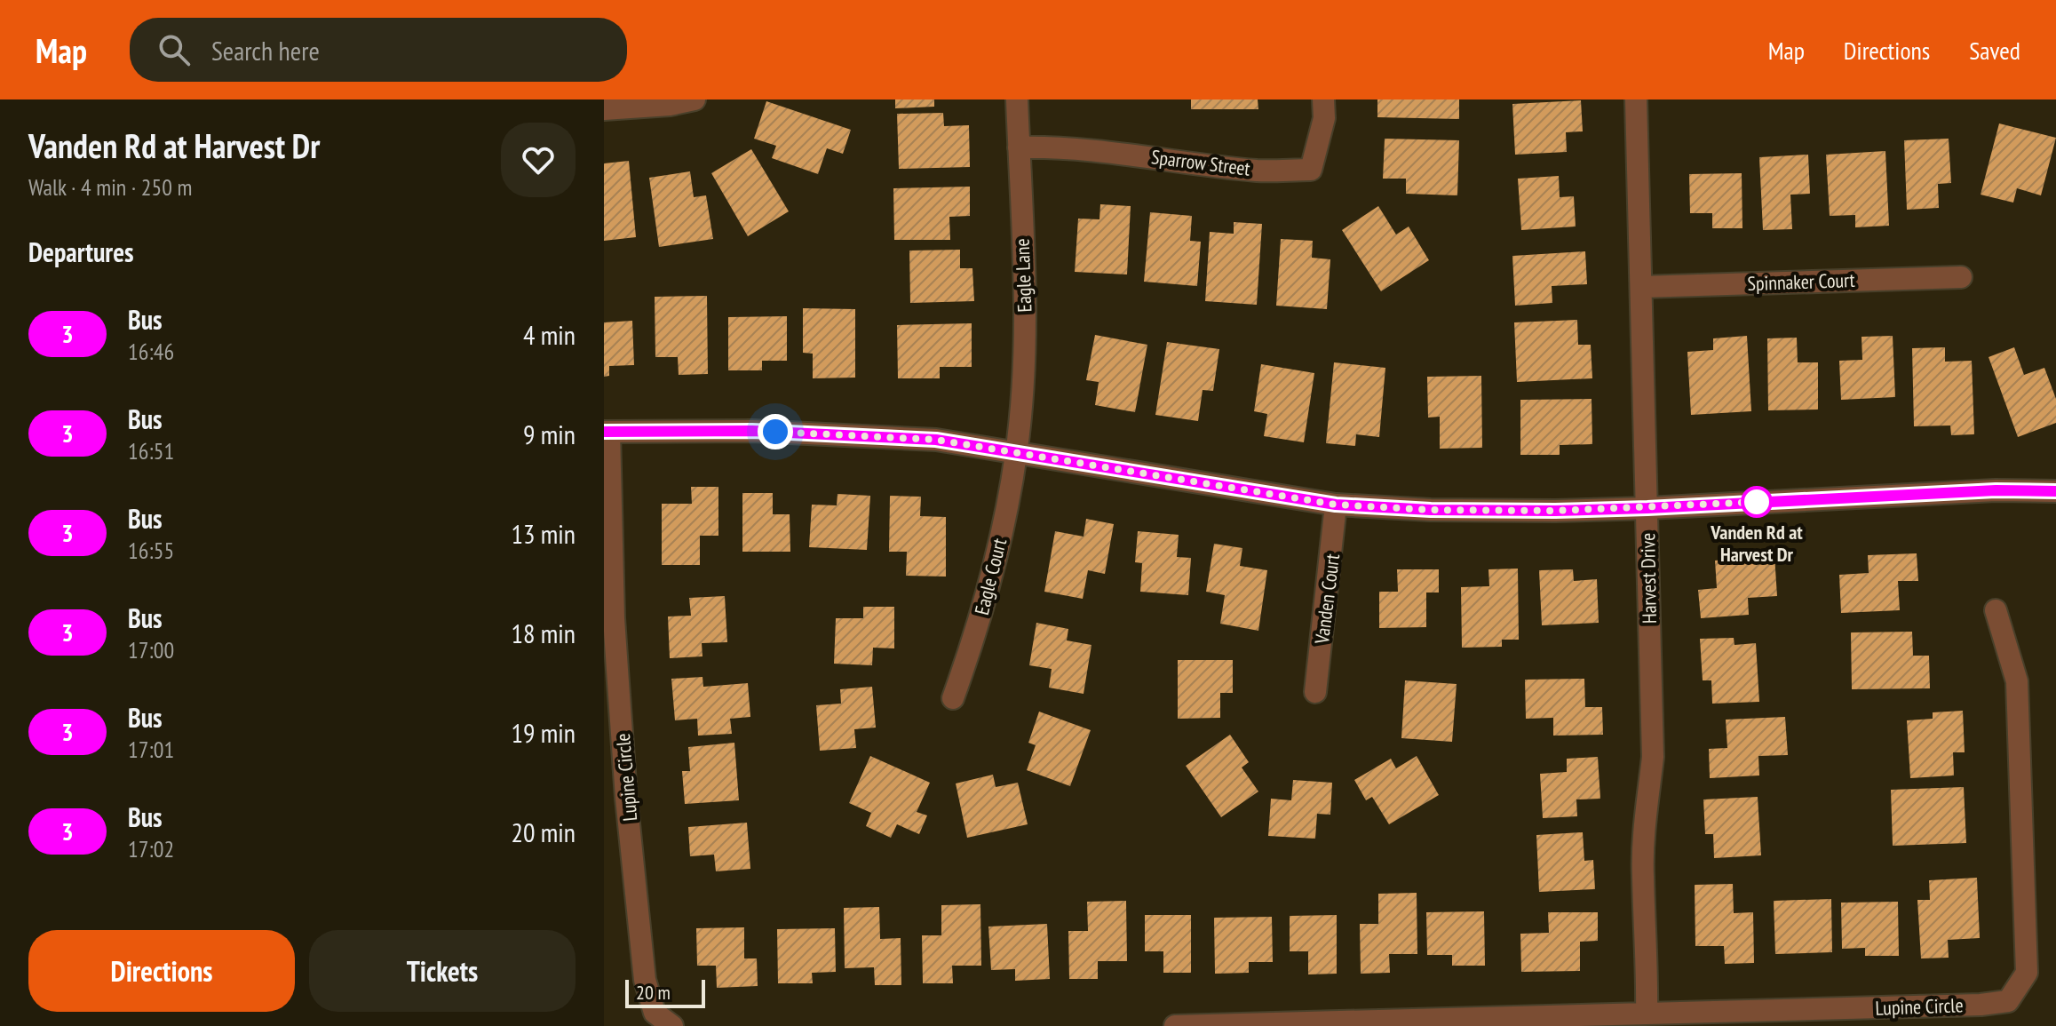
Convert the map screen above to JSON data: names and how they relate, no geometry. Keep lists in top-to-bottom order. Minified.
{"streets":{"street":["Sparrow Street","Eagle Lane","Spinnaker Court","Eagle Court","Harvest Drive","Vanden Court","Lupine Circle"]},"crossings":[["Sparrow Street","Eagle Lane"],["Eagle Lane","Eagle Court"],["Spinnaker Court","Harvest Drive"],["Harvest Drive","Lupine Circle"]],"places":["Vanden Rd at Harvest Dr"],"lines":["bus line 3"],"scale_bar":"20 m","page":{"header":"Map","search":"Search here","nav":["Map","Directions","Saved"],"heading":[["Vanden Rd at Harvest Dr","Walk · 4 min · 250 m"],"Departures"],"list":[{"mark":"3","name":"Bus","note":"16:46","value":"4 min"},{"mark":"3","name":"Bus","note":"16:51","value":"9 min"},{"mark":"3","name":"Bus","note":"16:55","value":"13 min"},{"mark":"3","name":"Bus","note":"17:00","value":"18 min"},{"mark":"3","name":"Bus","note":"17:01","value":"19 min"},{"mark":"3","name":"Bus","note":"17:02","value":"20 min"}],"buttons":["Directions","Tickets"],"scale":"20 m"}}
